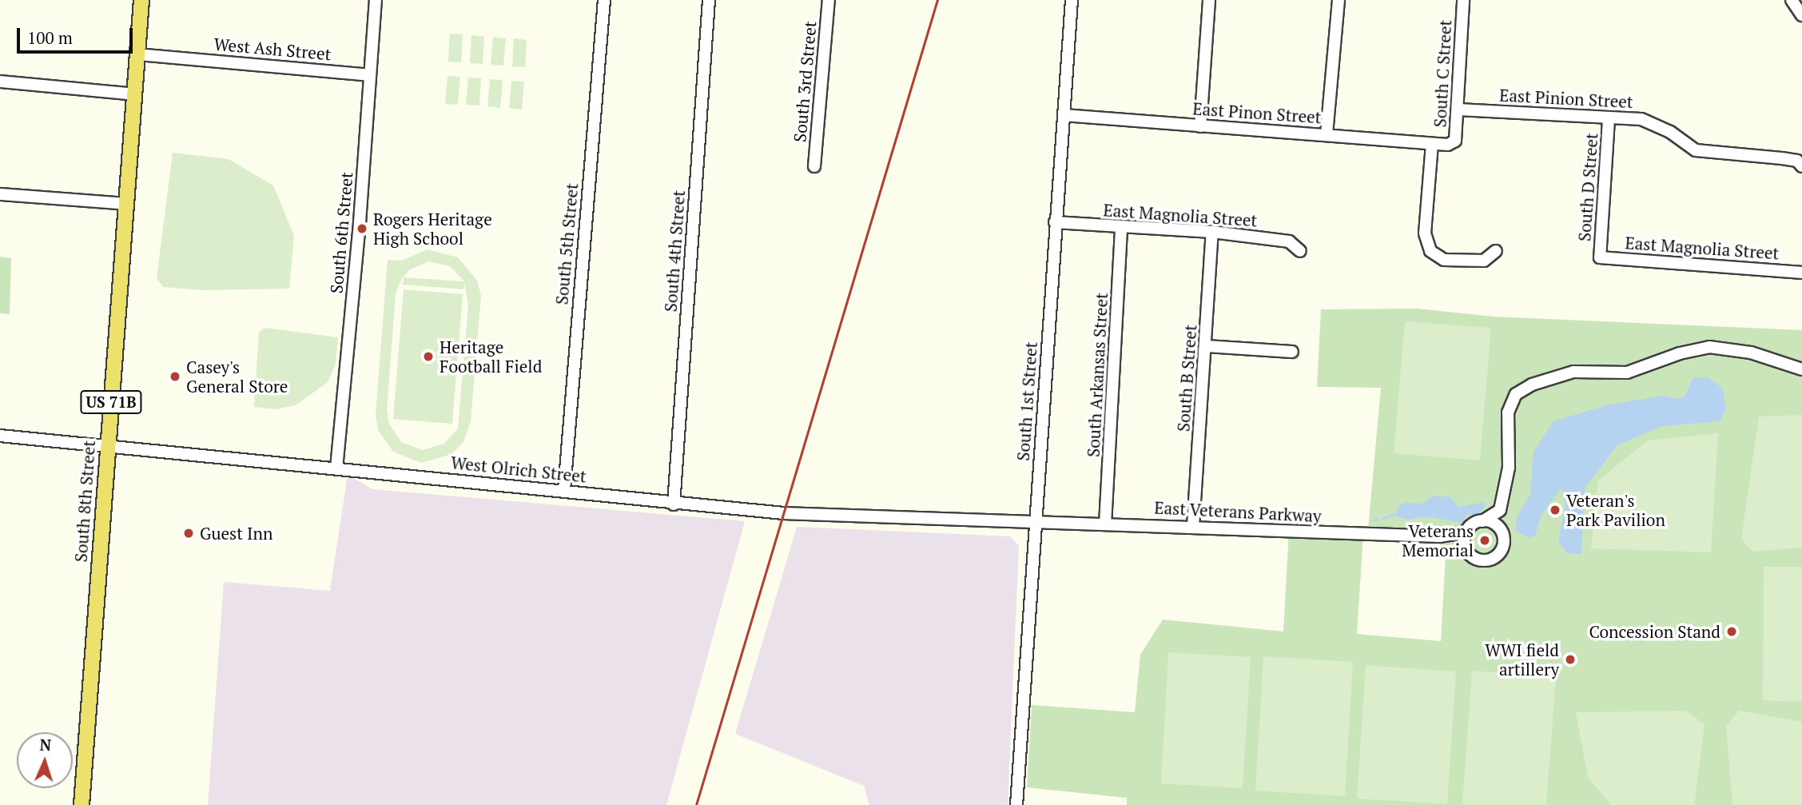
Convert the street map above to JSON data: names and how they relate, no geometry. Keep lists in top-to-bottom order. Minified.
{"streets":{"main road":["US 71B","South 8th Street"],"street":["West Ash Street","South C Street","South 3rd Street","East Pinion Street","East Pinon Street","South D Street","East Magnolia Street","South 6th Street","South 5th Street","South 4th Street","South Arkansas Street","South B Street","South 1st Street","West Olrich Street","East Veterans Parkway"]},"crossings":[["West Ash Street","South 6th Street"],["West Ash Street","South 8th Street"],["South C Street","East Pinion Street"],["South C Street","East Pinon Street"],["East Pinion Street","South D Street"],["East Pinon Street","South 1st Street"],["South D Street","East Magnolia Street"],["East Magnolia Street","South Arkansas Street"],["East Magnolia Street","South B Street"],["East Magnolia Street","South 1st Street"],["South 6th Street","West Olrich Street"],["South 5th Street","West Olrich Street"],["South 4th Street","West Olrich Street"],["South Arkansas Street","East Veterans Parkway"],["South B Street","East Veterans Parkway"],["South 1st Street","West Olrich Street"],["South 1st Street","East Veterans Parkway"],["West Olrich Street","South 8th Street"],["West Olrich Street","East Veterans Parkway"]],"places":["Rogers Heritage High School","Heritage Football Field","Casey's General Store","Veteran's Park Pavilion","Guest Inn","Veterans Memorial","Concession Stand","WWI field artillery"],"scale_bar":"100 m","north":"top"}
